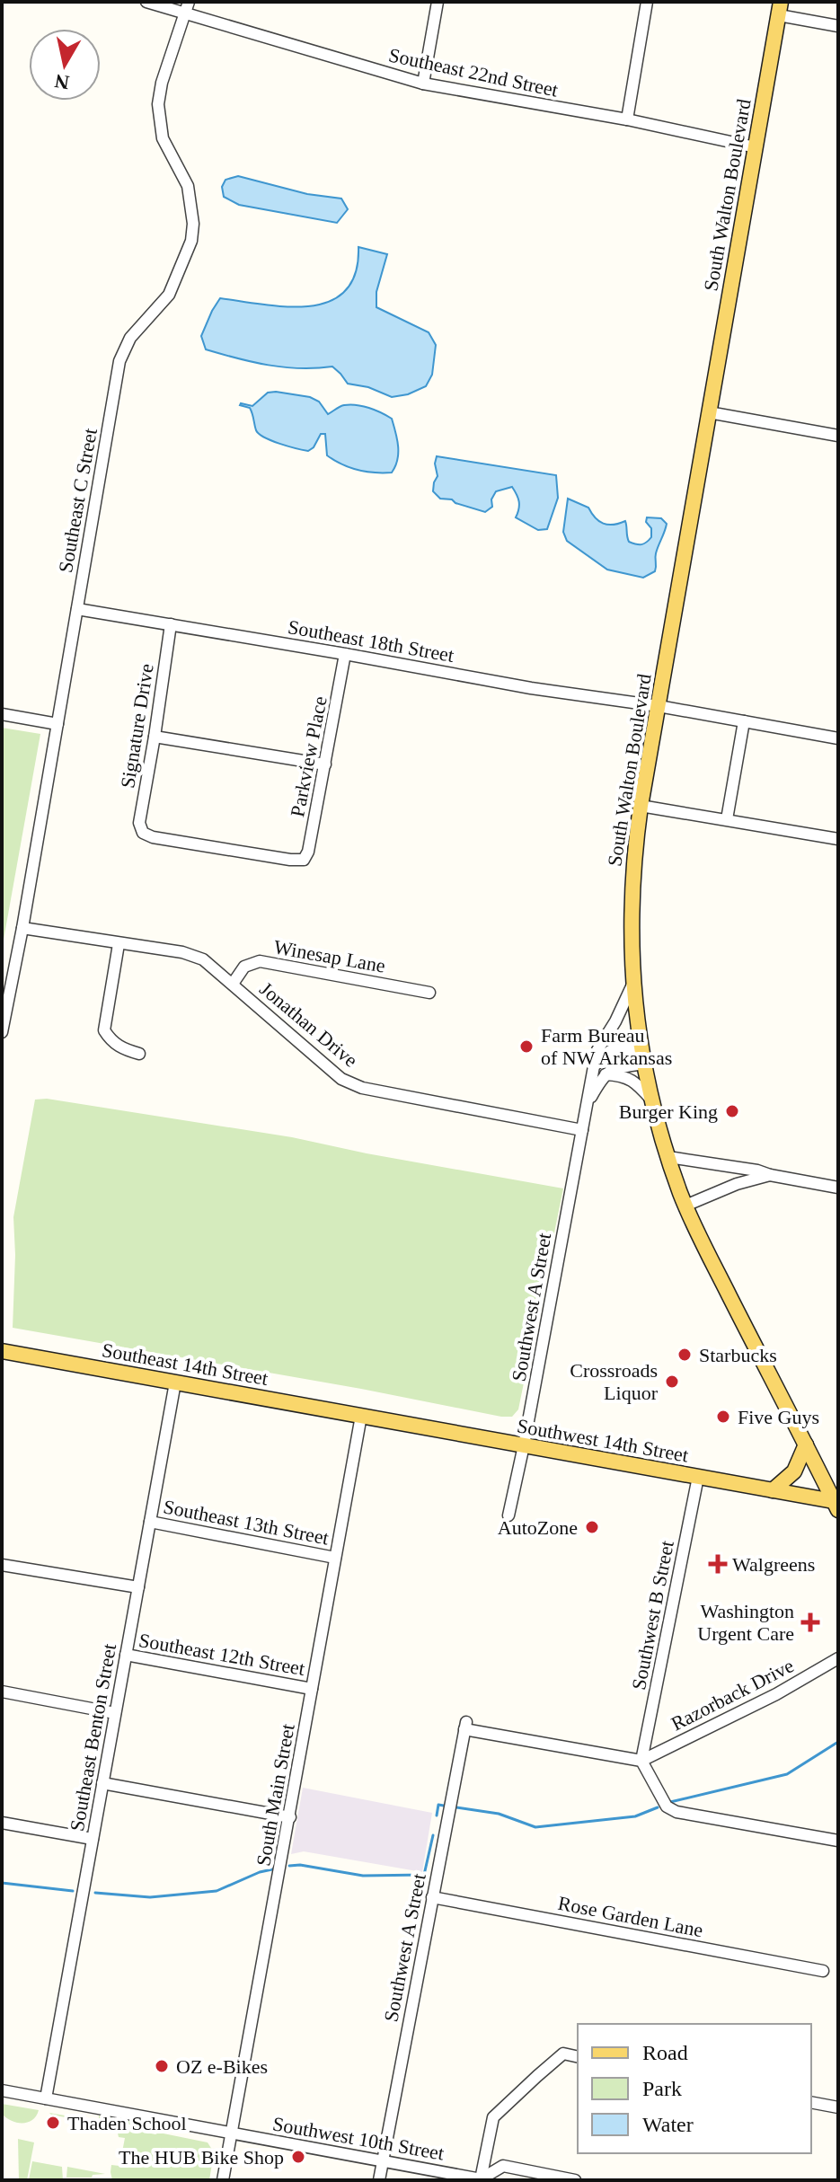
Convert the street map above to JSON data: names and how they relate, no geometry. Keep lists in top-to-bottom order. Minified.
{"streets":{"main road":["South Walton Boulevard","Southeast 14th Street","Southwest 14th Street"],"street":["Southeast 22nd Street","Southeast C Street","Southeast 18th Street","Signature Drive","Parkview Place","Winesap Lane","Jonathan Drive","Southwest A Street","Southeast 13th Street","Southwest B Street","Southeast 12th Street","Razorback Drive","Southeast Benton Street","South Main Street","Rose Garden Lane","Southwest 10th Street"]},"crossings":[["Southeast 22nd Street","South Walton Boulevard"],["Southeast 22nd Street","Southeast C Street"],["South Walton Boulevard","Southeast 18th Street"],["South Walton Boulevard","Southwest A Street"],["South Walton Boulevard","Southwest 14th Street"],["Southeast C Street","Southeast 18th Street"],["Southeast C Street","Jonathan Drive"],["Southeast 18th Street","Signature Drive"],["Southeast 18th Street","Parkview Place"],["Signature Drive","Parkview Place"],["Winesap Lane","Jonathan Drive"],["Jonathan Drive","Southwest A Street"],["Southwest A Street","Southwest 14th Street"],["Southwest A Street","Southwest B Street"],["Southwest A Street","Razorback Drive"],["Southwest A Street","Rose Garden Lane"],["Southwest A Street","Southwest 10th Street"],["Southeast 14th Street","Southwest 14th Street"],["Southeast 14th Street","Southeast Benton Street"],["Southeast 14th Street","South Main Street"],["Southwest 14th Street","Southwest B Street"],["Southwest 14th Street","South Main Street"],["Southeast 13th Street","Southeast Benton Street"],["Southeast 13th Street","South Main Street"],["Southwest B Street","Razorback Drive"],["Southeast 12th Street","Southeast Benton Street"],["Southeast 12th Street","South Main Street"],["Southeast Benton Street","Southwest 10th Street"],["South Main Street","Southwest 10th Street"]],"places":{"other":["Farm Bureau of NW Arkansas","Burger King","Starbucks","Crossroads Liquor","Five Guys","AutoZone","OZ e-Bikes","Thaden School","The HUB Bike Shop"],"health":["Walgreens","Washington Urgent Care"]},"legend":["Road","Park","Water"],"north":"bottom"}
